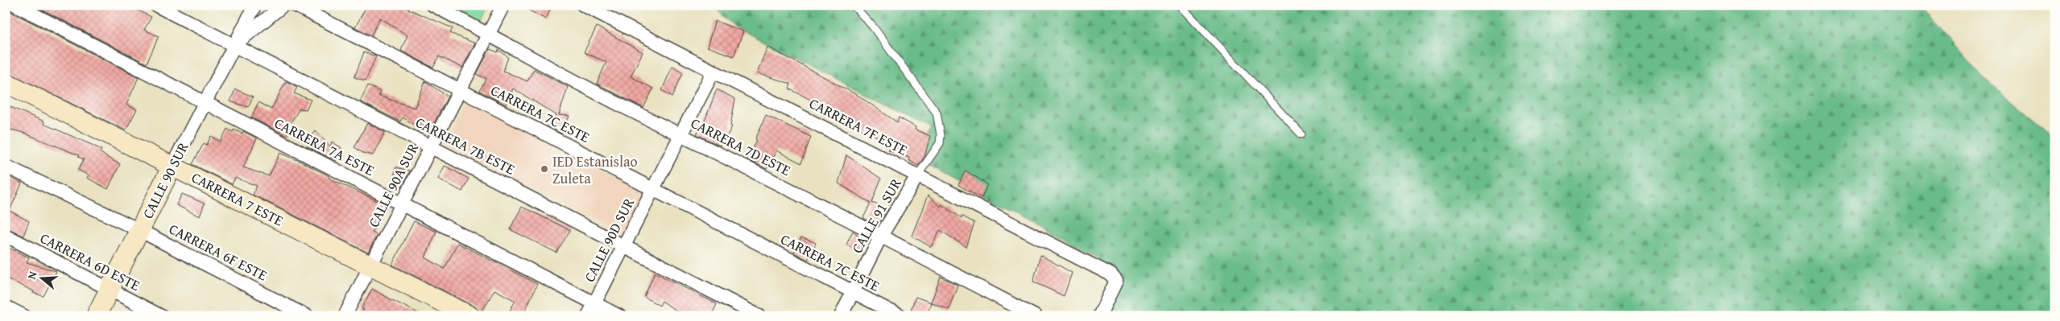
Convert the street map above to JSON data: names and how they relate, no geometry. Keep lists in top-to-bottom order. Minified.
{"streets":{"street":["CARRERA 7C ESTE","CARRERA 7F ESTE","CARRERA 7B ESTE","CARRERA 7A ESTE","CARRERA 7D ESTE","CALLE 90 SUR","CALLE 90A SUR","CARRERA 7 ESTE","CALLE 91 SUR","CALLE 90D SUR","CARRERA 6F ESTE","CARRERA 6D ESTE"]},"crossings":[["CARRERA 7C ESTE","CALLE 90A SUR"],["CARRERA 7C ESTE","CALLE 91 SUR"],["CARRERA 7C ESTE","CALLE 90D SUR"],["CARRERA 7F ESTE","CALLE 91 SUR"],["CARRERA 7F ESTE","CALLE 90D SUR"],["CARRERA 7B ESTE","CALLE 90 SUR"],["CARRERA 7B ESTE","CALLE 90A SUR"],["CARRERA 7B ESTE","CALLE 90D SUR"],["CARRERA 7A ESTE","CALLE 90 SUR"],["CARRERA 7A ESTE","CALLE 90A SUR"],["CARRERA 7A ESTE","CALLE 90D SUR"],["CARRERA 7D ESTE","CALLE 90A SUR"],["CARRERA 7D ESTE","CALLE 91 SUR"],["CARRERA 7D ESTE","CALLE 90D SUR"],["CALLE 90 SUR","CARRERA 7 ESTE"],["CALLE 90 SUR","CARRERA 6F ESTE"],["CALLE 90 SUR","CARRERA 6D ESTE"],["CALLE 90A SUR","CARRERA 7 ESTE"]],"places":["IED Estanislao Zuleta"],"north":"left"}
